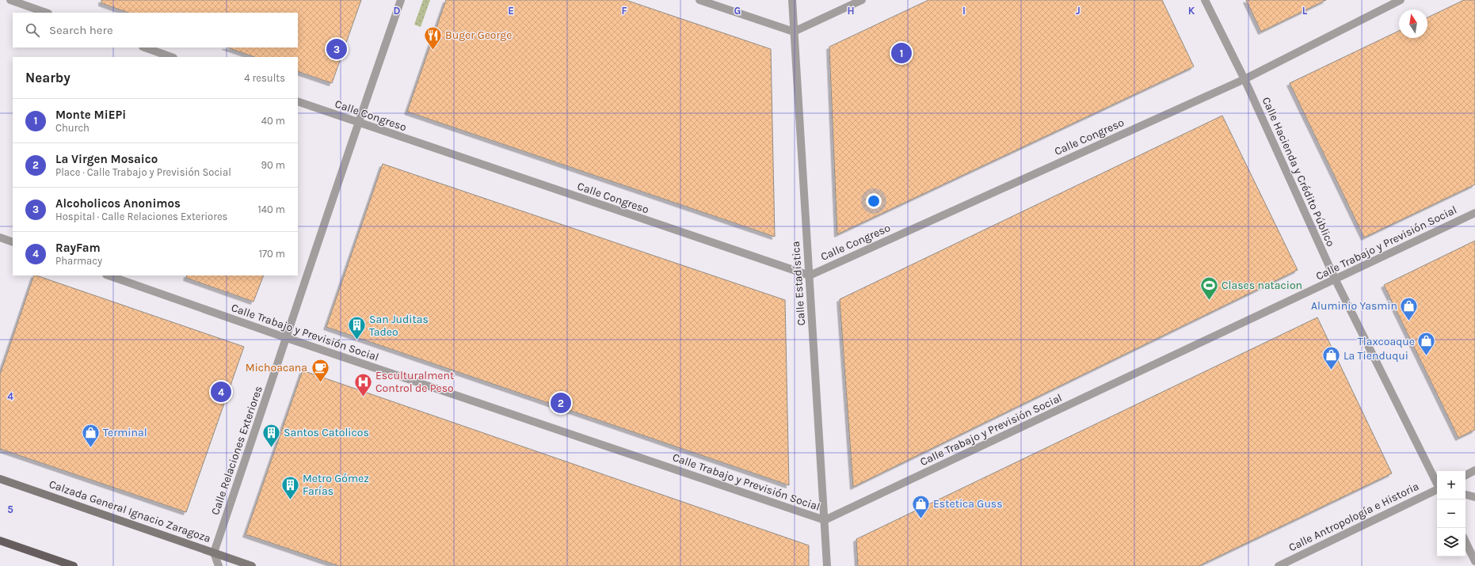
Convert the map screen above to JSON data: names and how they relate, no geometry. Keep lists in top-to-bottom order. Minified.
{"streets":{"main road":["Calzada General Ignacio Zaragoza"],"street":["Calle Congreso","Calle Hacienda y Crédito Público","Calle Trabajo y Previsión Social","Calle Estadística","Calle Relaciones Exteriores","Calle Antropología e Historia"]},"crossings":[["Calle Congreso","Calle Hacienda y Crédito Público"],["Calle Congreso","Calle Estadística"],["Calle Congreso","Calle Relaciones Exteriores"],["Calle Hacienda y Crédito Público","Calle Trabajo y Previsión Social"],["Calle Trabajo y Previsión Social","Calle Estadística"],["Calle Trabajo y Previsión Social","Calle Relaciones Exteriores"],["Calle Relaciones Exteriores","Calzada General Ignacio Zaragoza"]],"places":{"restaurant":["Buger George"],"sports":["Clases natacion"],"shop":["Aluminio Yasmin","Tlaxcoaque","La Tienduqui","Terminal","Estetica Guss"],"building":["San Juditas Tadeo","Santos Catolicos","Metro Gómez Farías"],"cafe":["Michoacana"],"hospital":["Esculturalment Control de Peso"]},"north":"top","page":{"search":"Search here","pins":["3","1","4","2"],"heading":["Nearby","4 results"],"list":[{"mark":"1","name":"Monte MiEPi","note":"Church","value":"40 m"},{"mark":"2","name":"La Virgen Mosaico","note":"Place · Calle Trabajo y Previsión Social","value":"90 m"},{"mark":"3","name":"Alcoholicos Anonimos","note":"Hospital · Calle Relaciones Exteriores","value":"140 m"},{"mark":"4","name":"RayFam","note":"Pharmacy","value":"170 m"}],"map_buttons":["+","−"]},"grid":{"columns":["D","E","F","G","H","I","J","K","L"],"rows":["4","5"]}}
